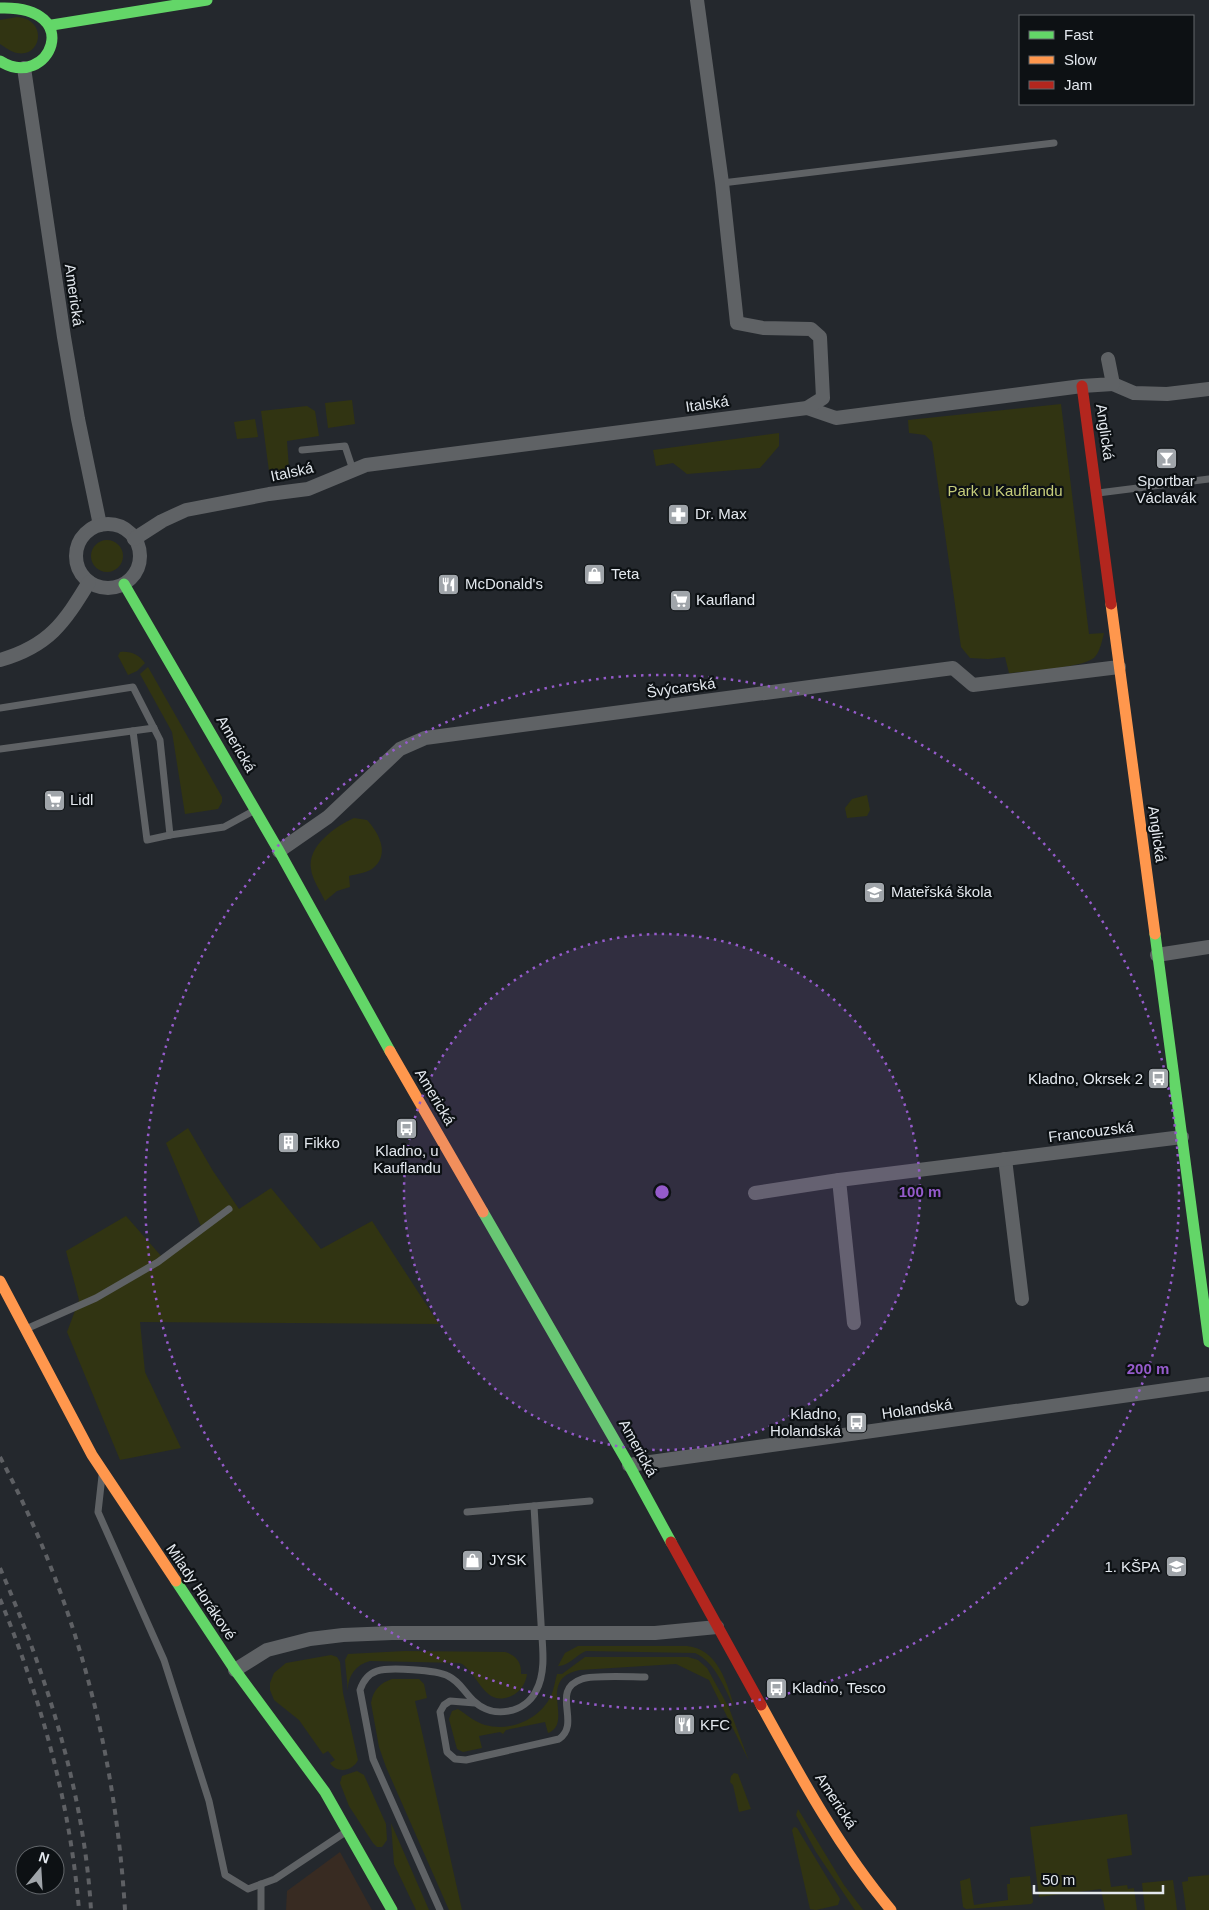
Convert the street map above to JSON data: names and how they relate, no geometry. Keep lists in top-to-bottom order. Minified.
{"streets":{"street":["Americká","Italská","Anglická","Švýcarská","Francouzská","Holandská","Milady Horákové"]},"crossings":[["Americká","Italská"],["Americká","Švýcarská"],["Americká","Holandská"],["Anglická","Švýcarská"],["Anglická","Francouzská"]],"parks":["Park u Kauflandu"],"places":{"bar":["Sportbar Václavák"],"pharmacy":["Dr. Max"],"shop":["Teta","JYSK"],"restaurant":["McDonald's","KFC"],"supermarket":["Kaufland","Lidl"],"school or university":["Mateřská škola","1. KŠPA"],"bus stop":["Kladno, Okrsek 2","Kladno, u Kauflandu","Kladno, Holandská","Kladno, Tesco"],"building":["Fikko"]},"legend":["Fast","Slow","Jam"],"scale_bar":"50 m","north":"top","rings":["100 m","200 m"]}
